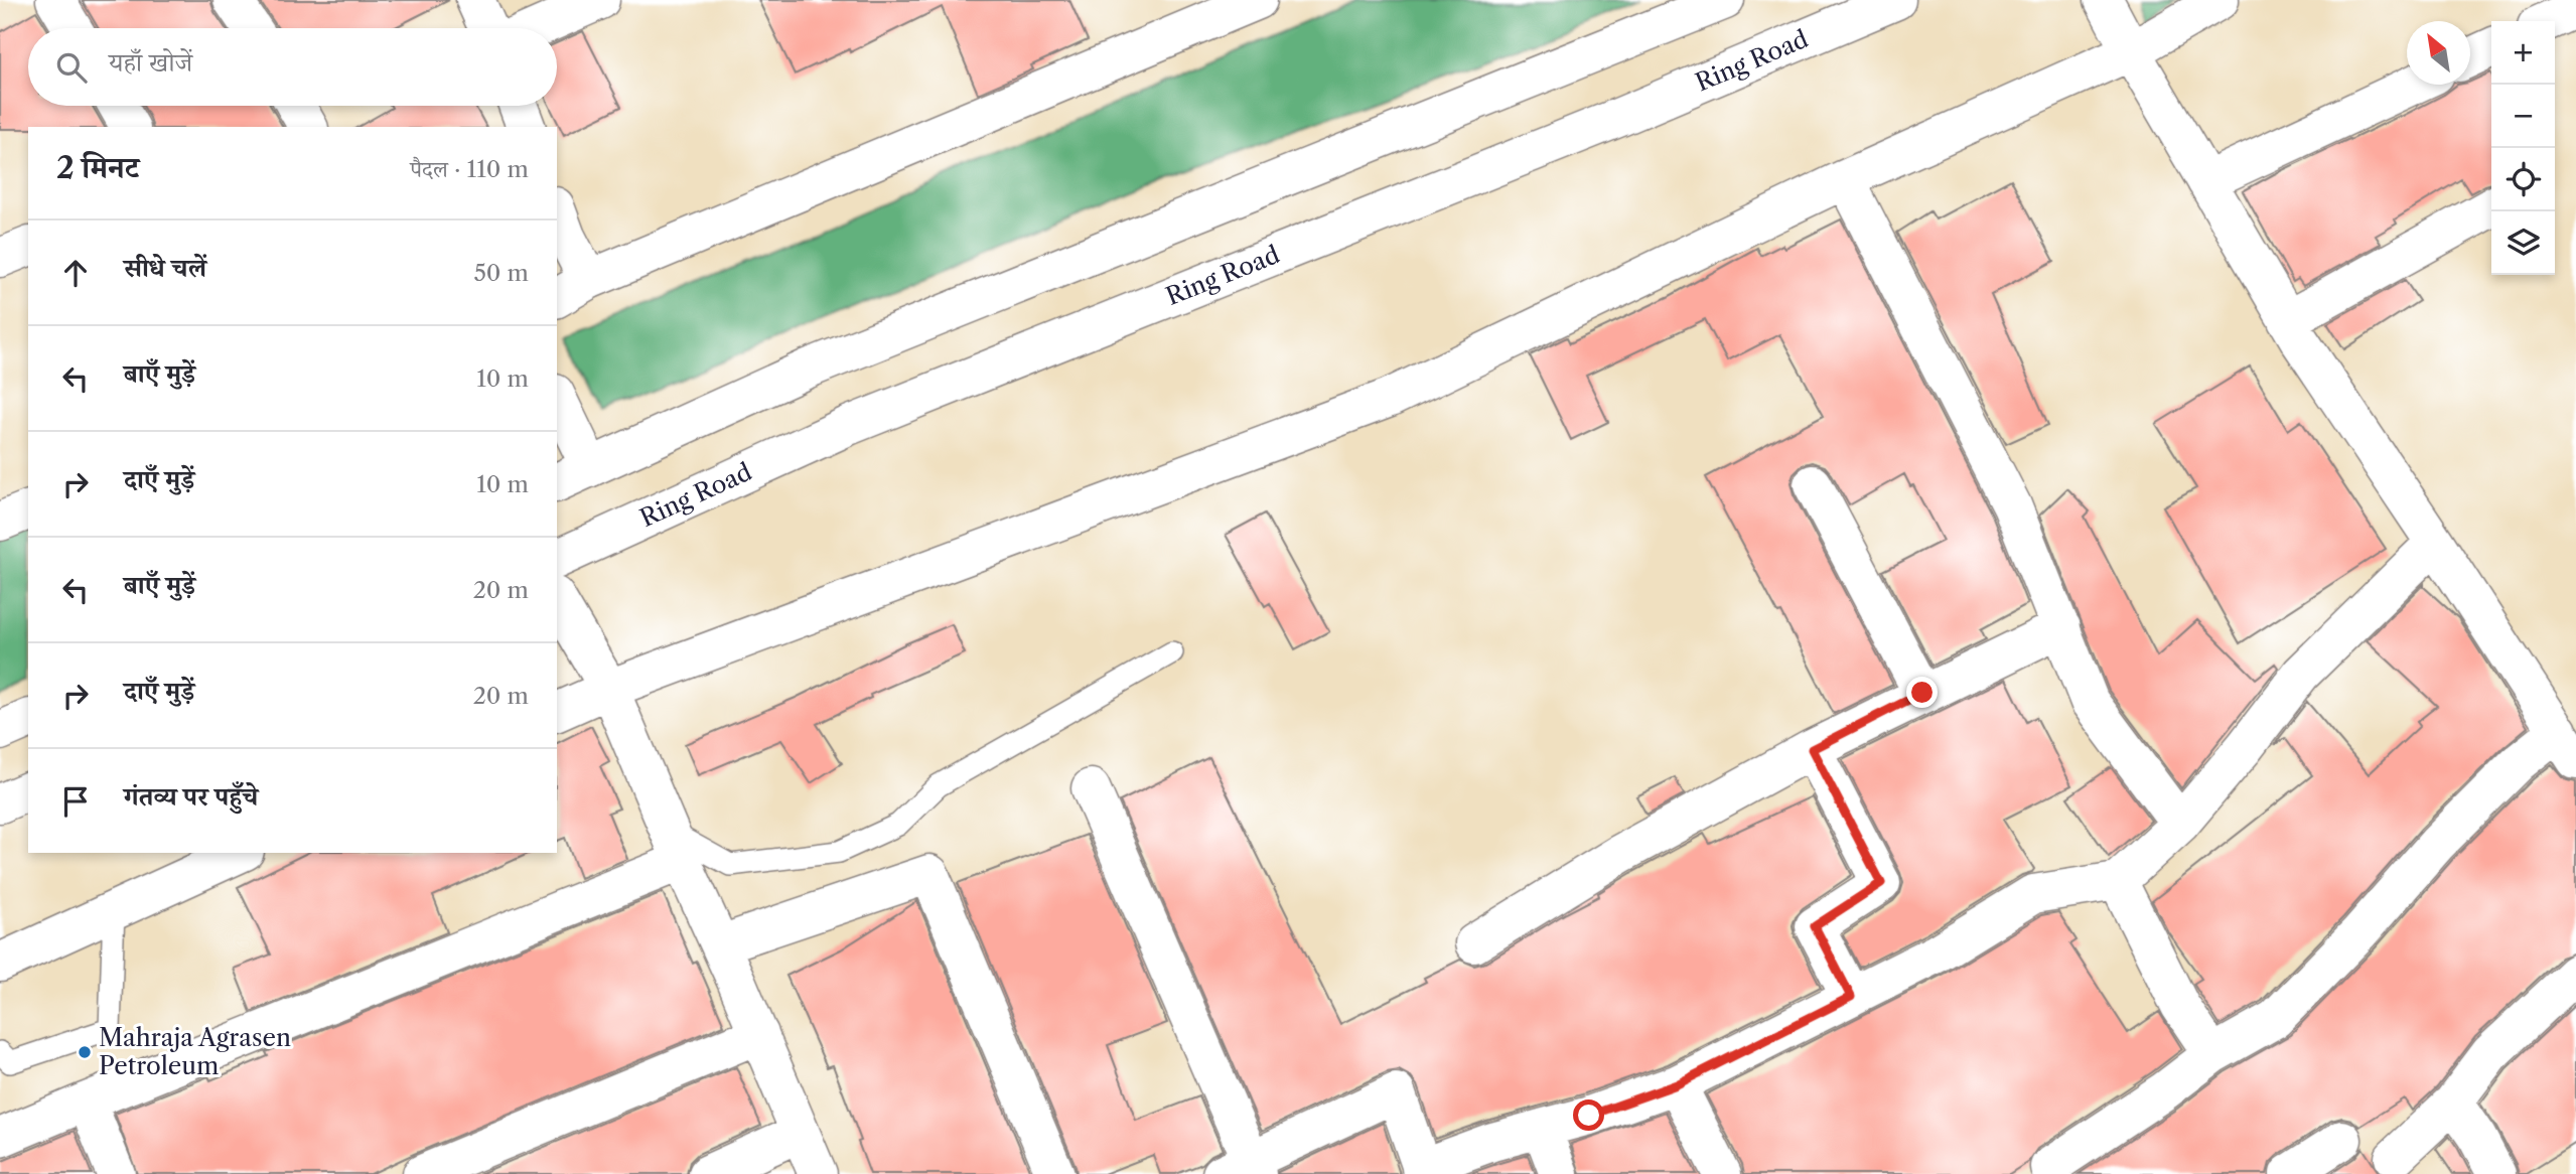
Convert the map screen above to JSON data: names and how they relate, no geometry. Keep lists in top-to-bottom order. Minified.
{"streets":{"street":["Ring Road"]},"places":["Mahraja Agrasen Petroleum"],"north":"top left","page":{"map_buttons":["+","−"],"search":"यहाँ खोजें","heading":["2 मिनट","पैदल · 110 m"],"list":[["सीधे चलें","50 m"],["बाएँ मुड़ें","10 m"],["दाएँ मुड़ें","10 m"],["बाएँ मुड़ें","20 m"],["दाएँ मुड़ें","20 m"],"गंतव्य पर पहुँचे"]}}
